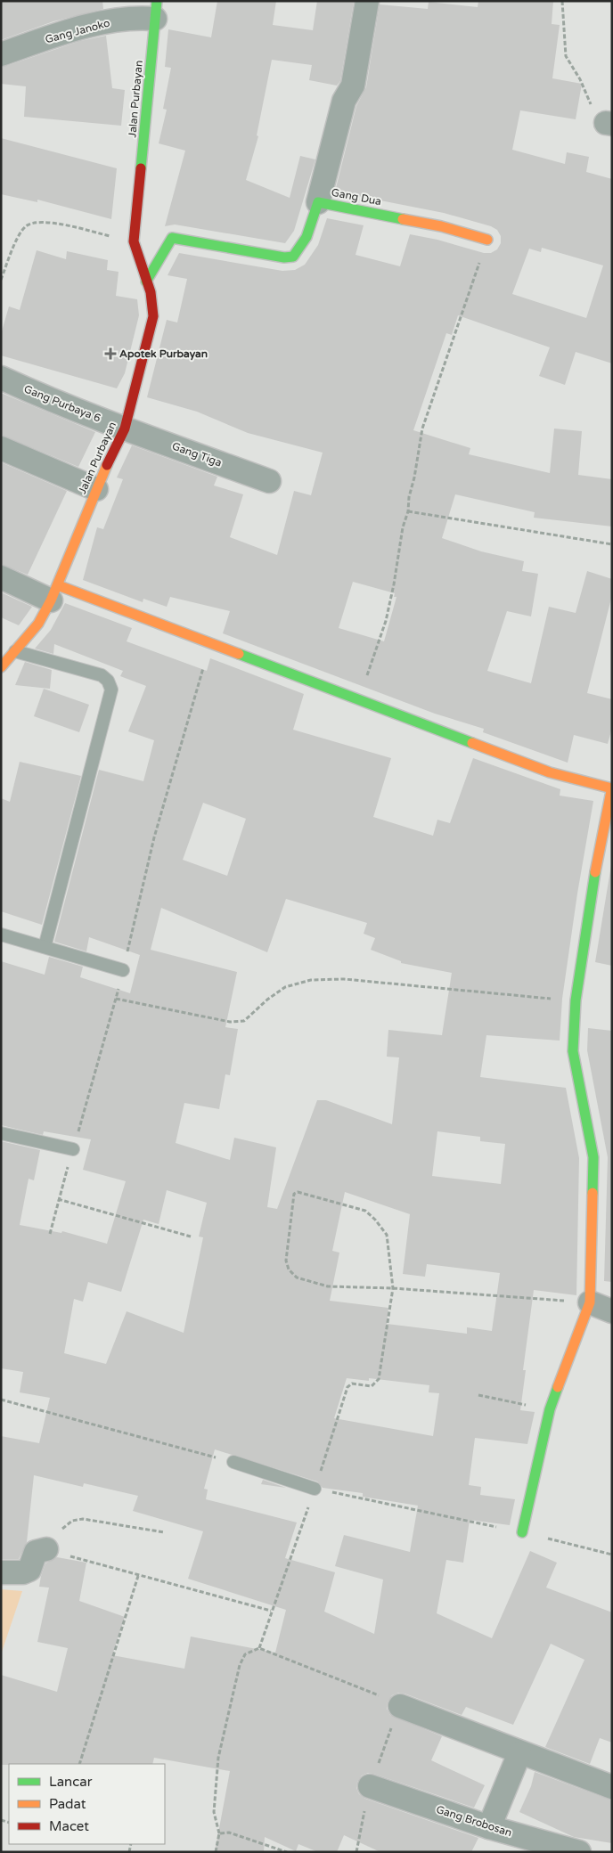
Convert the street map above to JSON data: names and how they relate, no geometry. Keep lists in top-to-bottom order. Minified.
{"streets":{"street":["Gang Janoko","Jalan Purbayan","Gang Dua","Gang Purbaya 6","Gang Tiga","Gang Brobosan"]},"crossings":[["Gang Janoko","Jalan Purbayan"],["Jalan Purbayan","Gang Dua"],["Jalan Purbayan","Gang Purbaya 6"],["Jalan Purbayan","Gang Tiga"],["Gang Purbaya 6","Gang Tiga"]],"places":{"health":["Apotek Purbayan"]},"legend":["Lancar","Padat","Macet"]}
